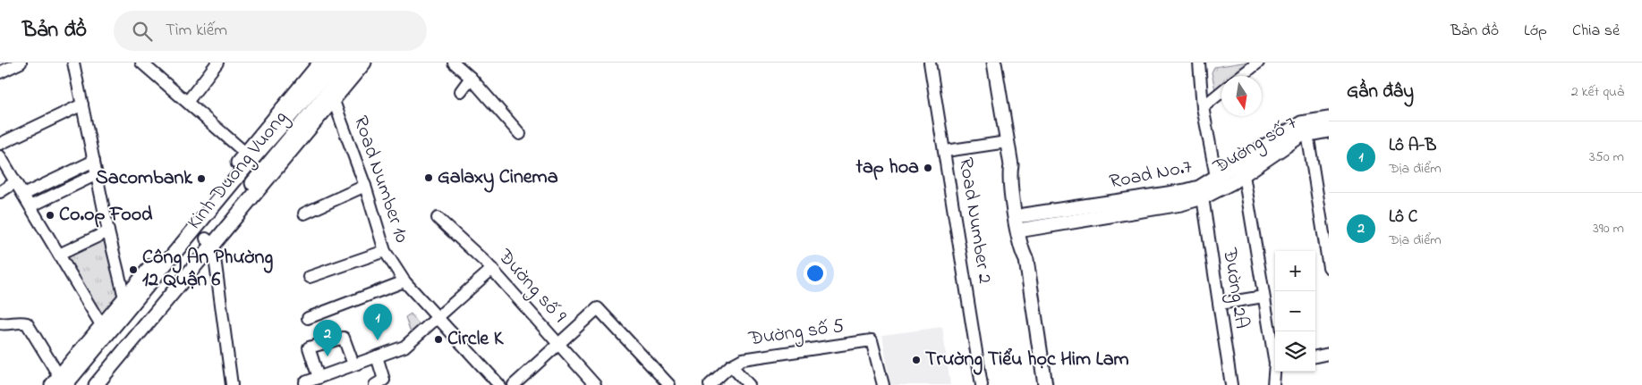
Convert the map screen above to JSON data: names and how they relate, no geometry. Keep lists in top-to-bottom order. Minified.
{"streets":{"main road":["Đường số 7","Kinh Duong Vuong","Road No.7"],"street":["Road Number 10","Road Number 2","Đường số 9","Đường 2A","Đường số 5"]},"crossings":[["Đường số 7","Road No.7"],["Đường số 7","Đường 2A"],["Road Number 10","Đường số 9"]],"places":["tap hoa","Galaxy Cinema","Sacombank","Co.op Food","Công An Phường 12 Quận 6","Circle K","Trường Tiểu học Him Lam"],"north":"bottom","page":{"header":"Bản đồ","search":"Tìm kiếm","nav":["Bản đồ","Lớp","Chia sẻ"],"heading":["Gần đây","2 kết quả"],"list":[{"mark":"1","name":"Lô A-B","note":"Địa điểm","value":"350 m"},{"mark":"2","name":"Lô C","note":"Địa điểm","value":"390 m"}],"map_buttons":["+","−"],"pins":["1","2"]}}
